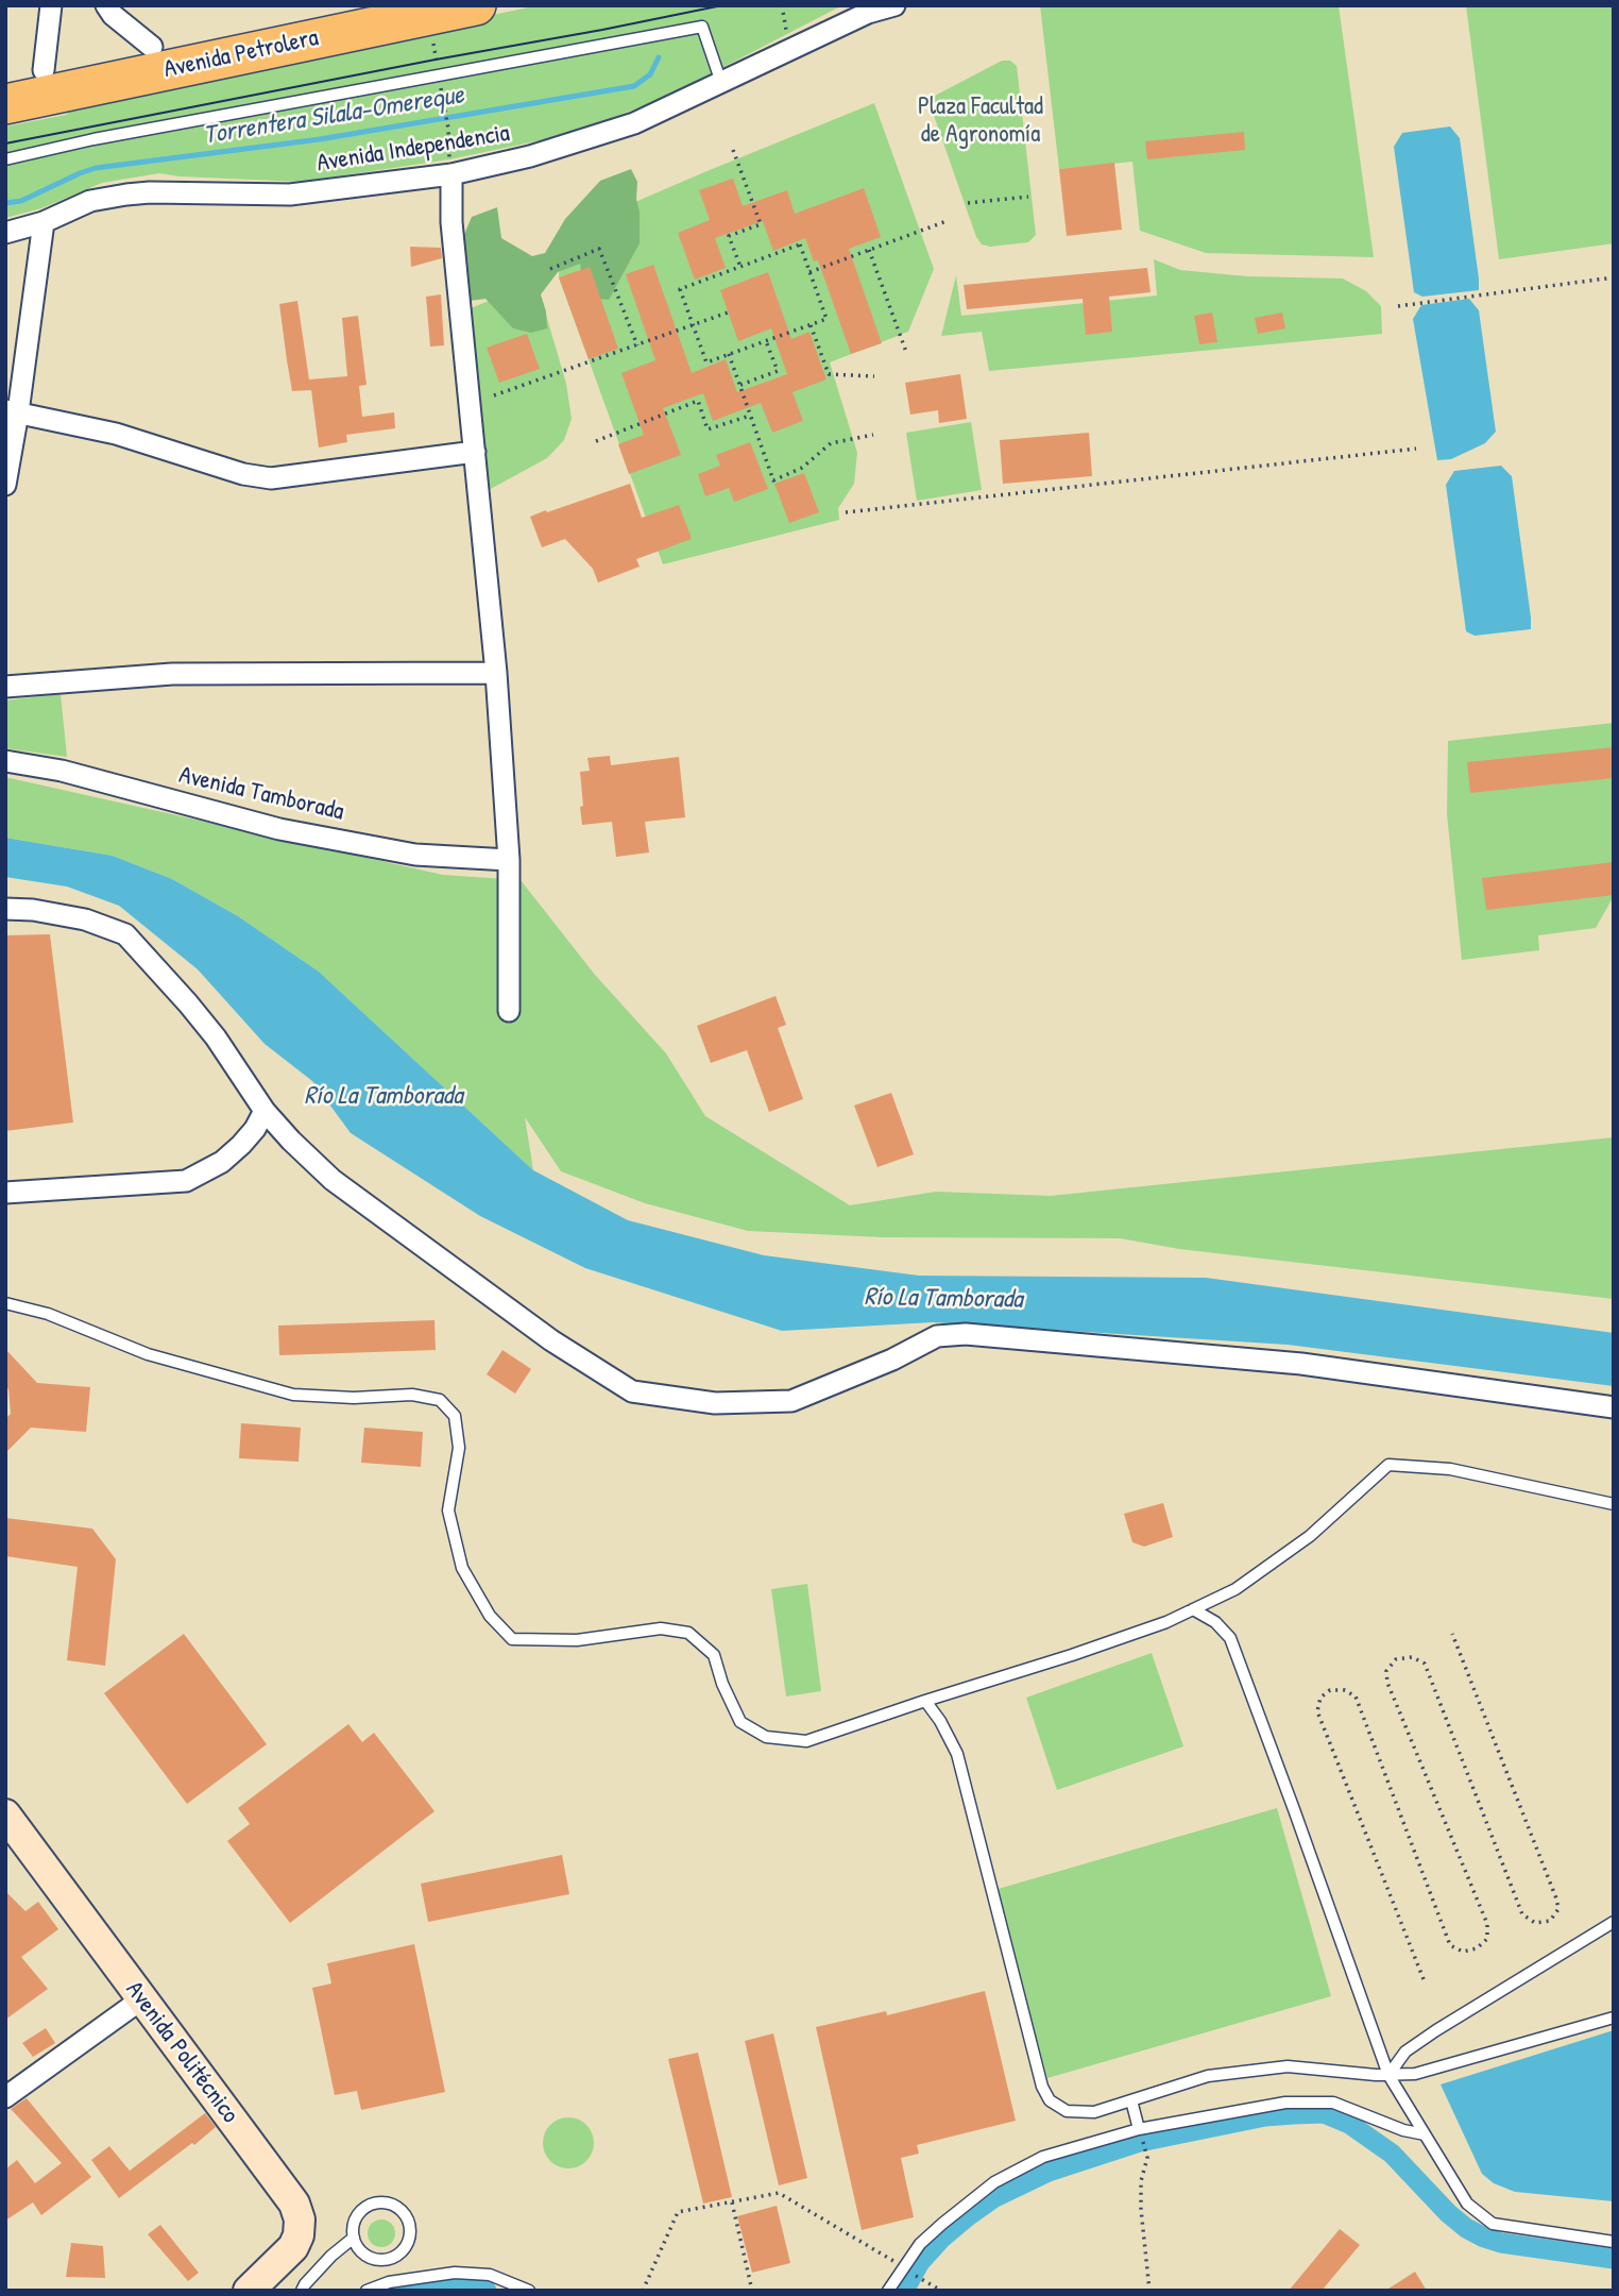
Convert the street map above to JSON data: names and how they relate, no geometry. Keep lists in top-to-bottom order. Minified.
{"streets":{"highway":["Avenida Petrolera"],"main road":["Avenida Politécnico"],"street":["Avenida Independencia","Avenida Tamborada"]},"water":["Torrentera Silala-Omereque","Río La Tamborada"],"parks":["Plaza Facultad de Agronomía"]}
